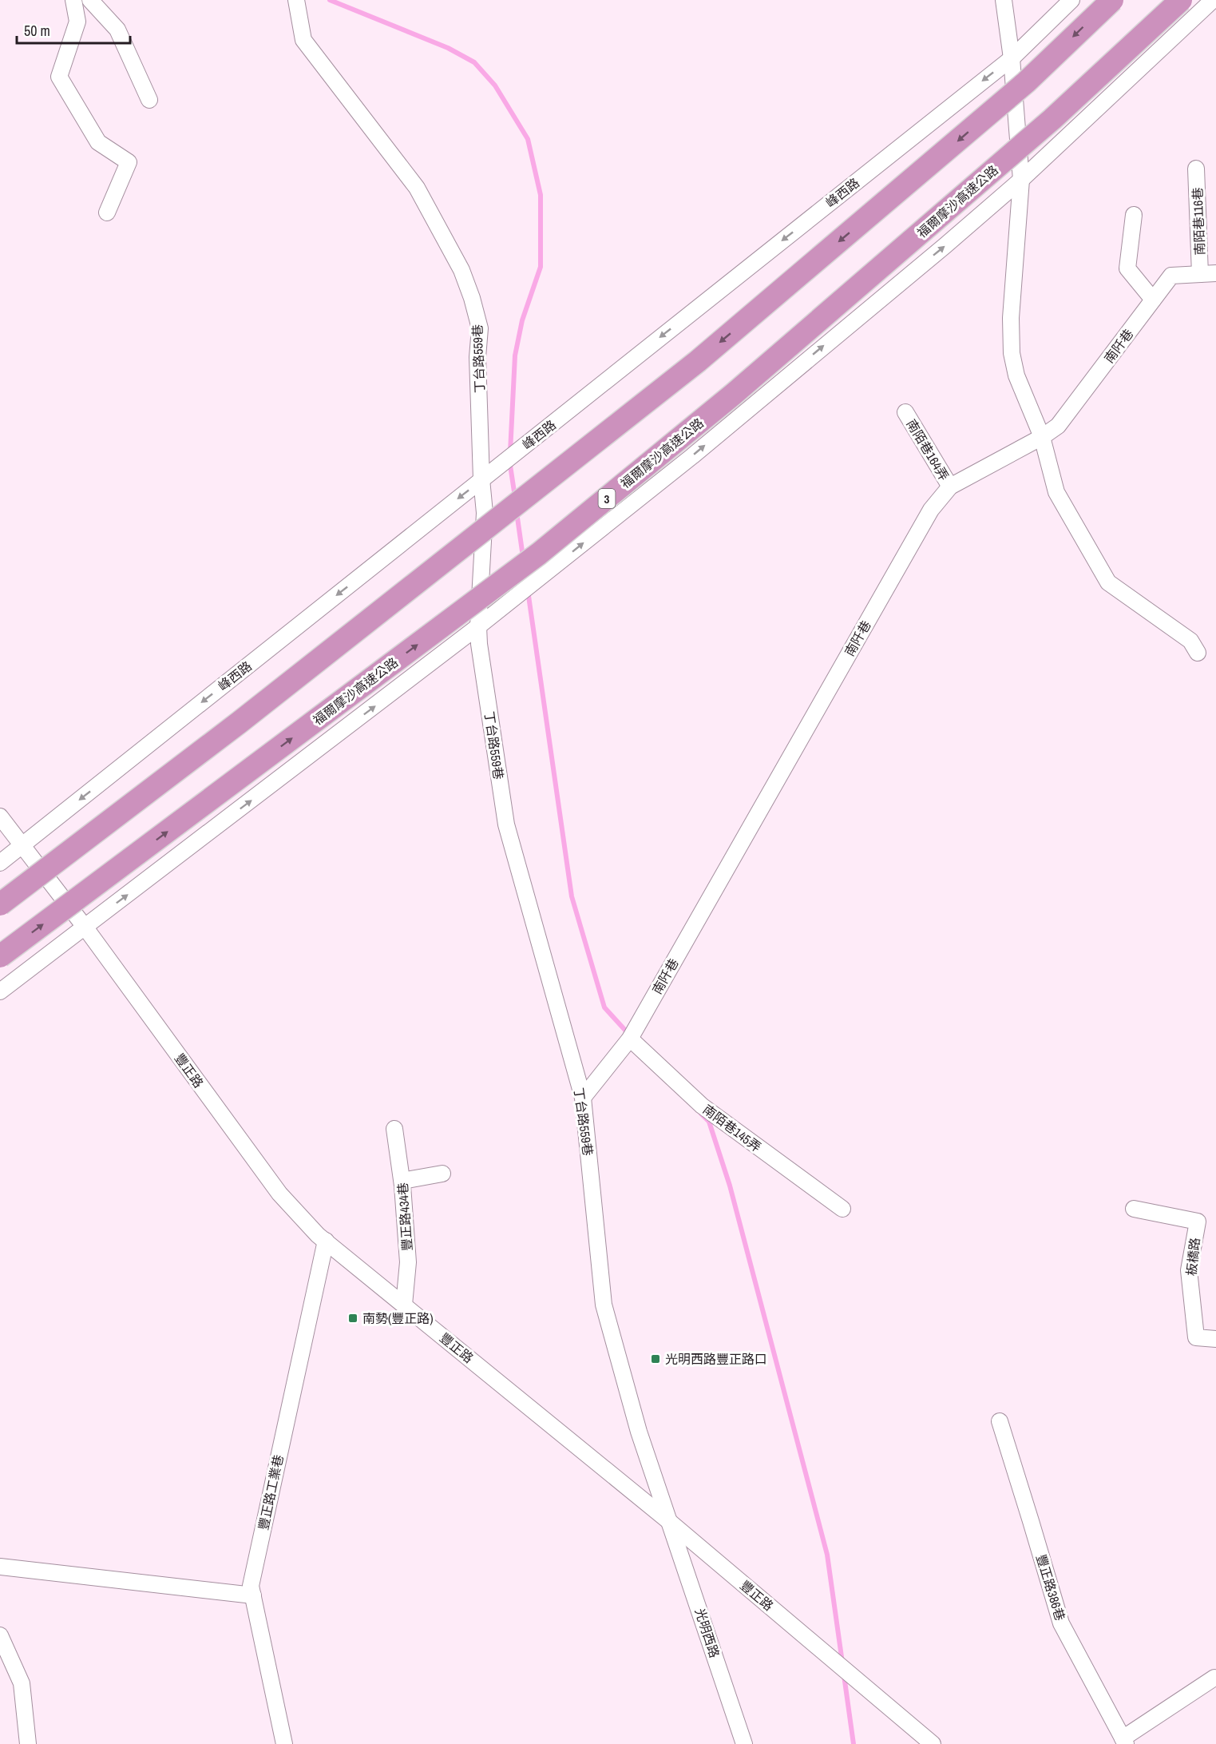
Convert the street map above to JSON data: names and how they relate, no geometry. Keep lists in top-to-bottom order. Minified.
{"streets":{"highway":["福爾摩沙高速公路","3"],"street":["峰西路","南陌巷116巷","南阡巷","丁台路559巷","南陌巷164弄","豐正路","南陌巷145弄","豐正路434巷","板橋路","豐正路工業巷","豐正路386巷","光明西路"]},"crossings":[["峰西路","丁台路559巷"],["峰西路","豐正路"],["南陌巷116巷","南阡巷"],["南阡巷","丁台路559巷"],["南阡巷","南陌巷164弄"],["南阡巷","南陌巷145弄"],["丁台路559巷","豐正路"],["丁台路559巷","光明西路"],["豐正路","豐正路434巷"],["豐正路","豐正路工業巷"],["豐正路","光明西路"]],"places":{"transit":["南勢(豐正路)","光明西路豐正路口"]},"scale_bar":"50 m"}
